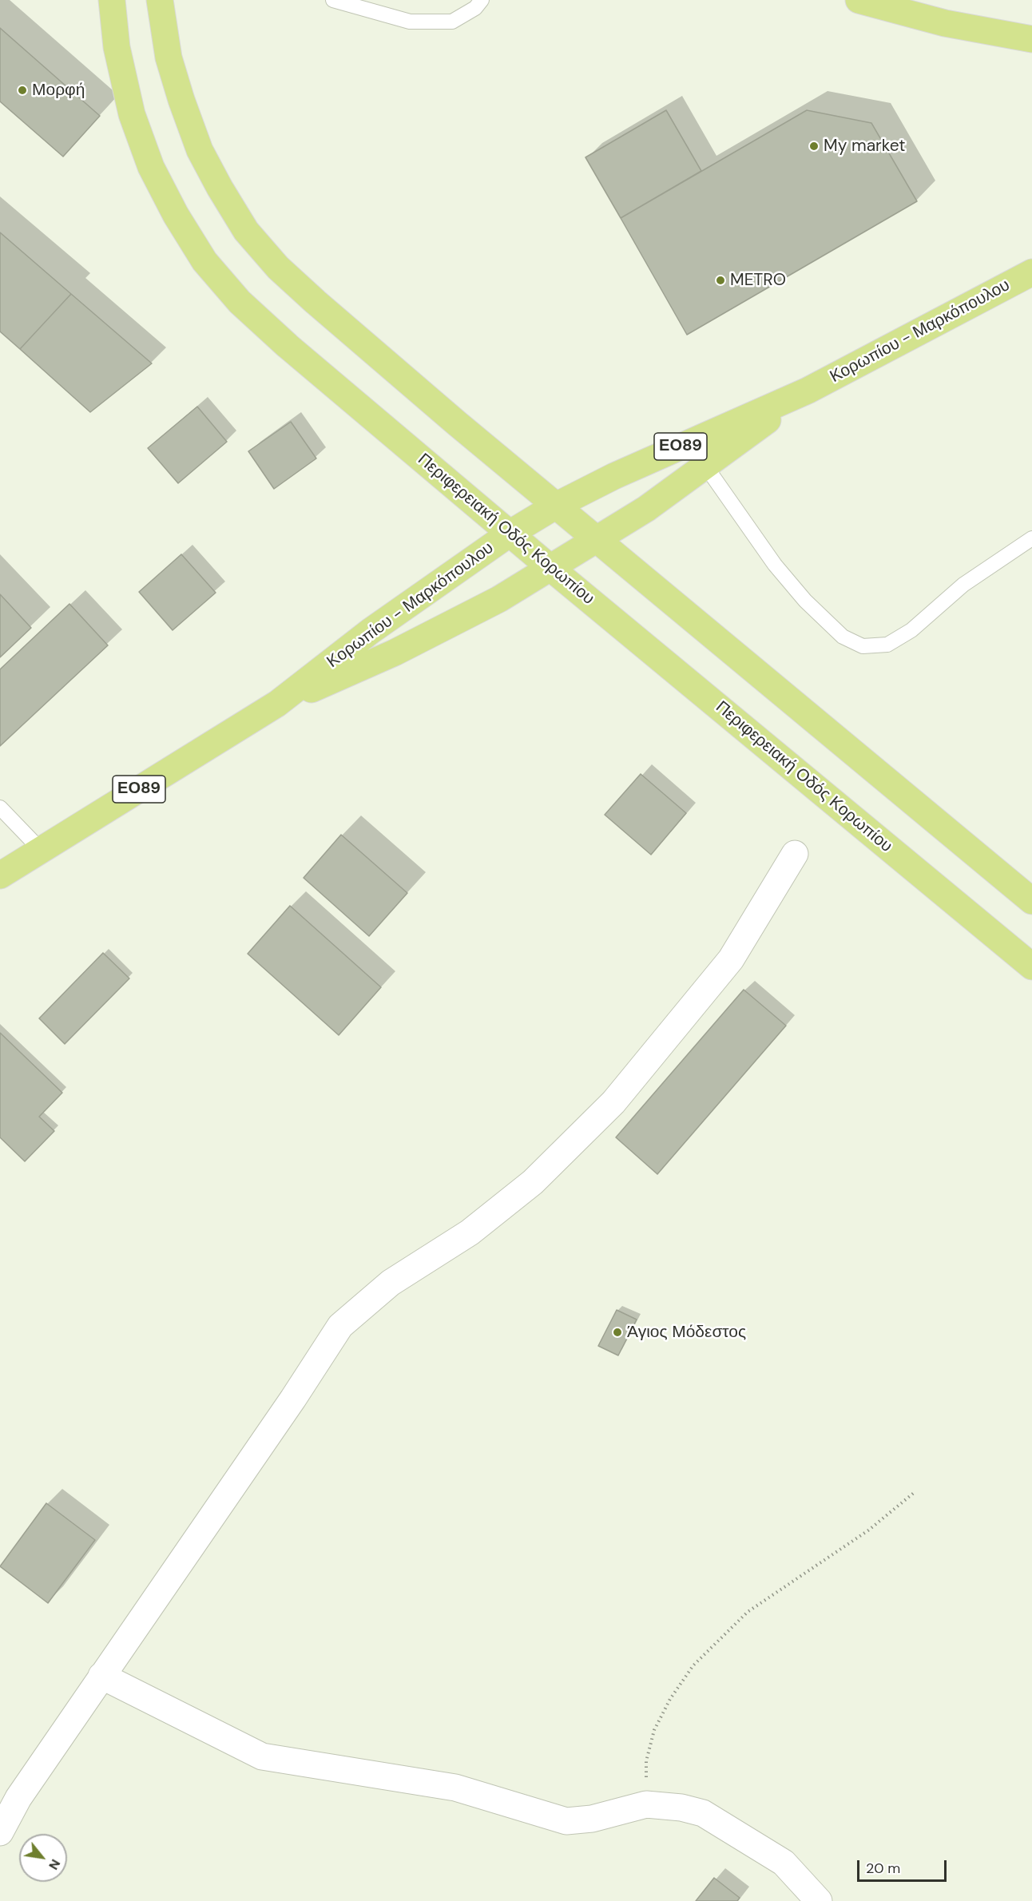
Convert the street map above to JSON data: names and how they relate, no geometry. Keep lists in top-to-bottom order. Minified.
{"streets":{"main road":["Κορωπίου - Μαρκόπουλου","ΕΟ89","Περιφερειακή Οδός Κορωπίου"]},"crossings":[["Κορωπίου - Μαρκόπουλου","Περιφερειακή Οδός Κορωπίου"]],"places":["Μορφή","My market","METRO","Άγιος Μόδεστος"],"scale_bar":"20 m","north":"bottom right"}
